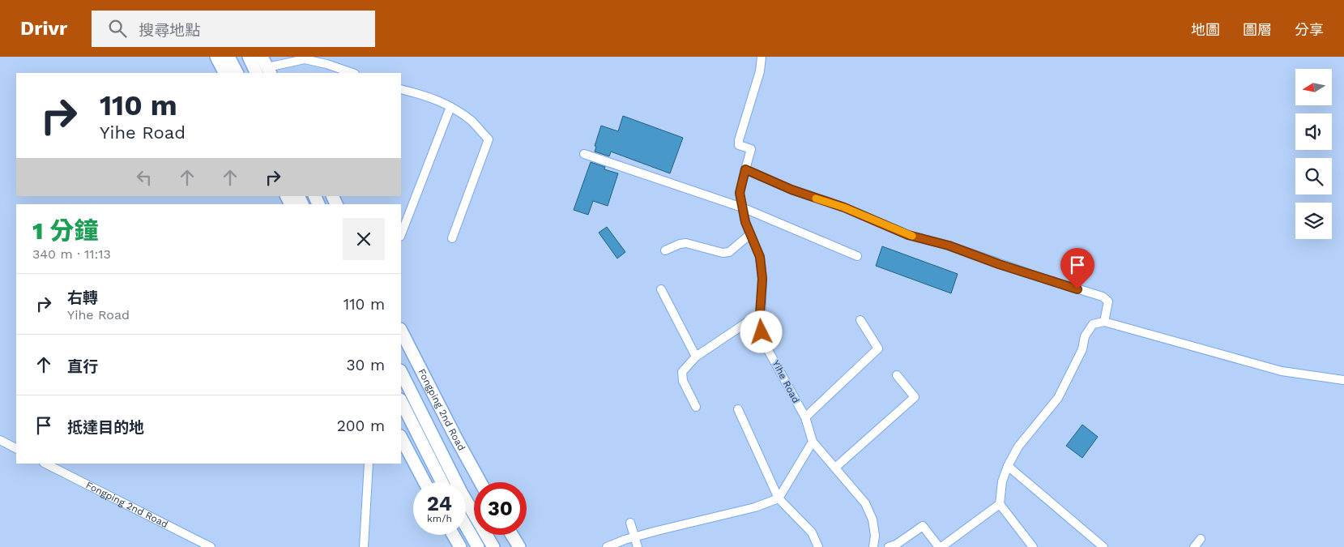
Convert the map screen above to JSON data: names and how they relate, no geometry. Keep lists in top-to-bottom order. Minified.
{"streets":{"main road":["Fongping 2nd Road"],"street":["Yihe Road"]},"north":"left","page":{"header":"Drivr","search":"搜尋地點","nav":["地圖","圖層","分享"],"turn":["110 m","Yihe Road"],"heading":["1 分鐘","340 m · 11:13"],"list":[{"name":"右轉","note":"Yihe Road","value":"110 m"},{"name":"直行","value":"30 m"},{"name":"抵達目的地","value":"200 m"}],"speed":"24 km/h","limit":"30"}}
